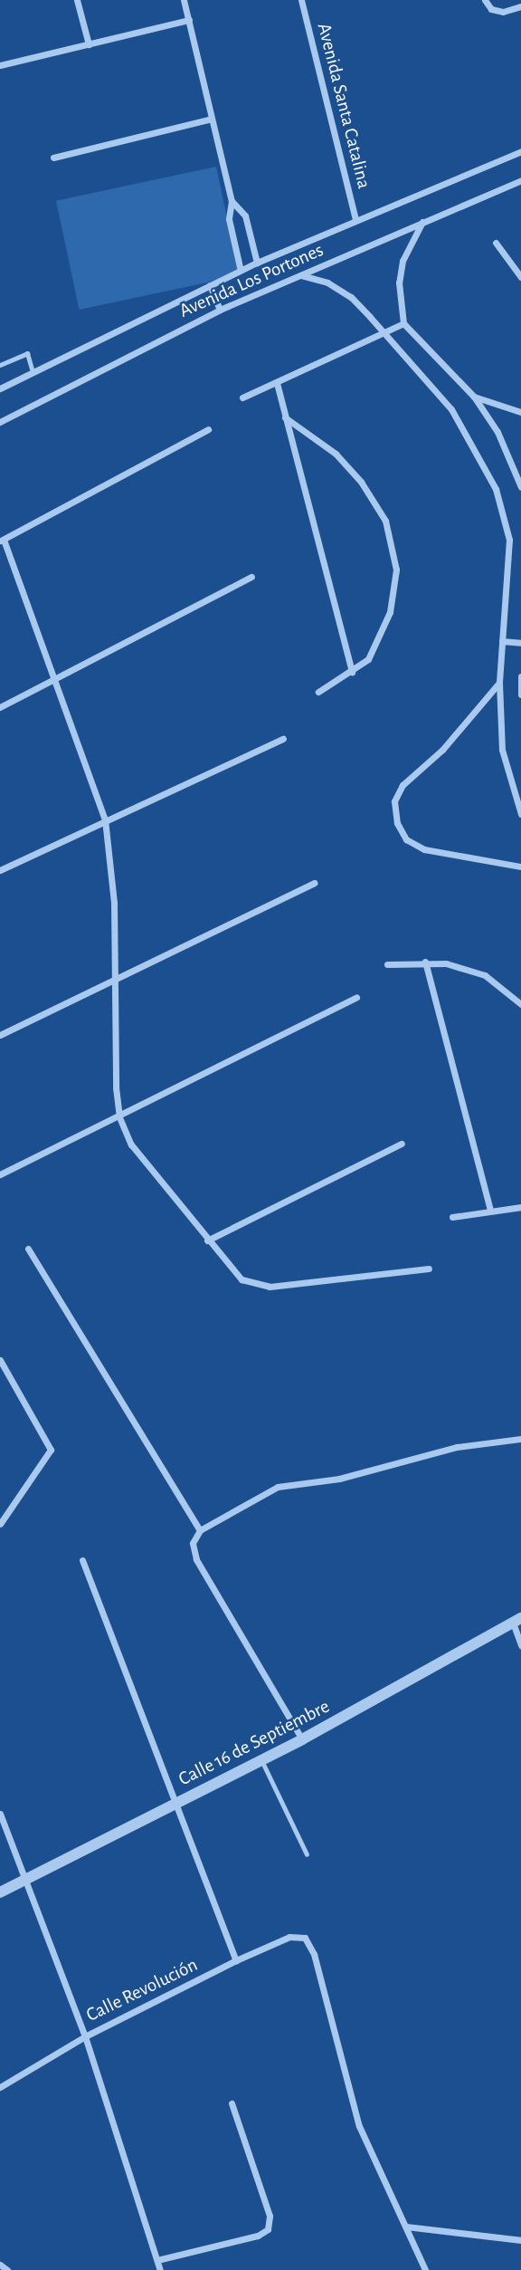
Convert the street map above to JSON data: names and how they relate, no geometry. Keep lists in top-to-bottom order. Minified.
{"streets":{"street":["Avenida Santa Catalina","Avenida Los Portones","Calle 16 de Septiembre","Calle Revolución"]},"crossings":[["Avenida Santa Catalina","Avenida Los Portones"]]}
